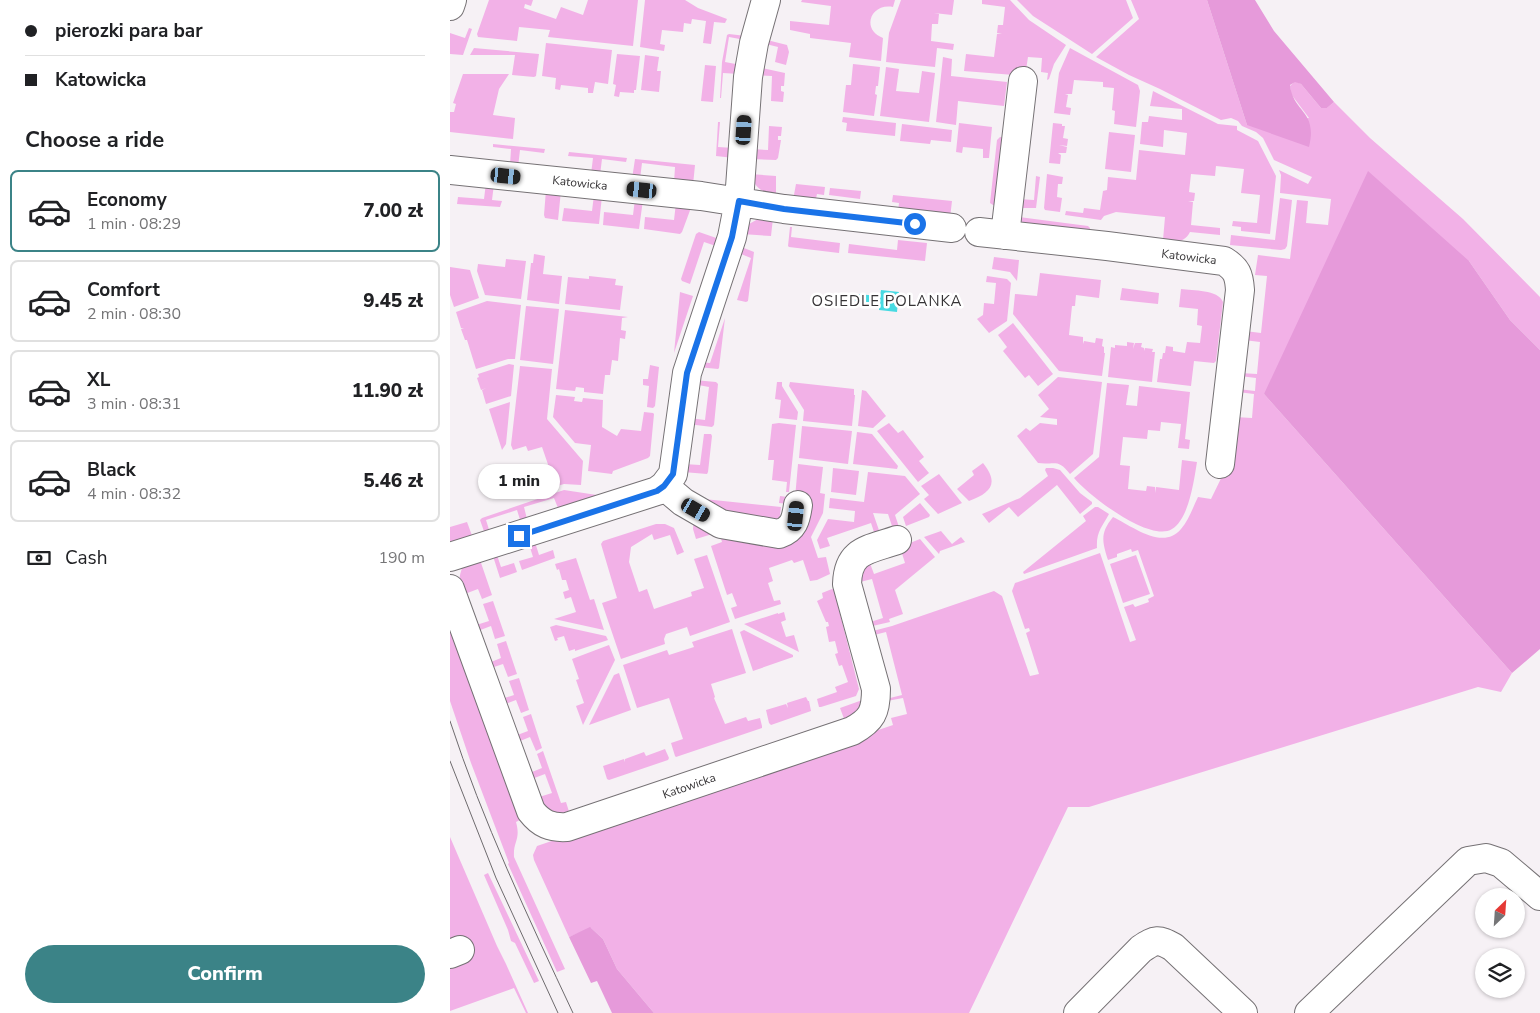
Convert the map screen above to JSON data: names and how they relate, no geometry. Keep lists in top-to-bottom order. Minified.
{"streets":{"street":["Katowicka"]},"districts":["OSIEDLE POLANKA"],"north":"top right","page":{"banner":["pierozki para bar","Katowicka"],"heading":"Choose a ride","list":[{"name":"Economy","note":"1 min · 08:29","value":"7.00 zł"},{"name":"Comfort","note":"2 min · 08:30","value":"9.45 zł"},{"name":"XL","note":"3 min · 08:31","value":"11.90 zł"},{"name":"Black","note":"4 min · 08:32","value":"5.46 zł"}],"bubble":"1 min","pay":["Cash","190 m"],"buttons":"Confirm"}}
